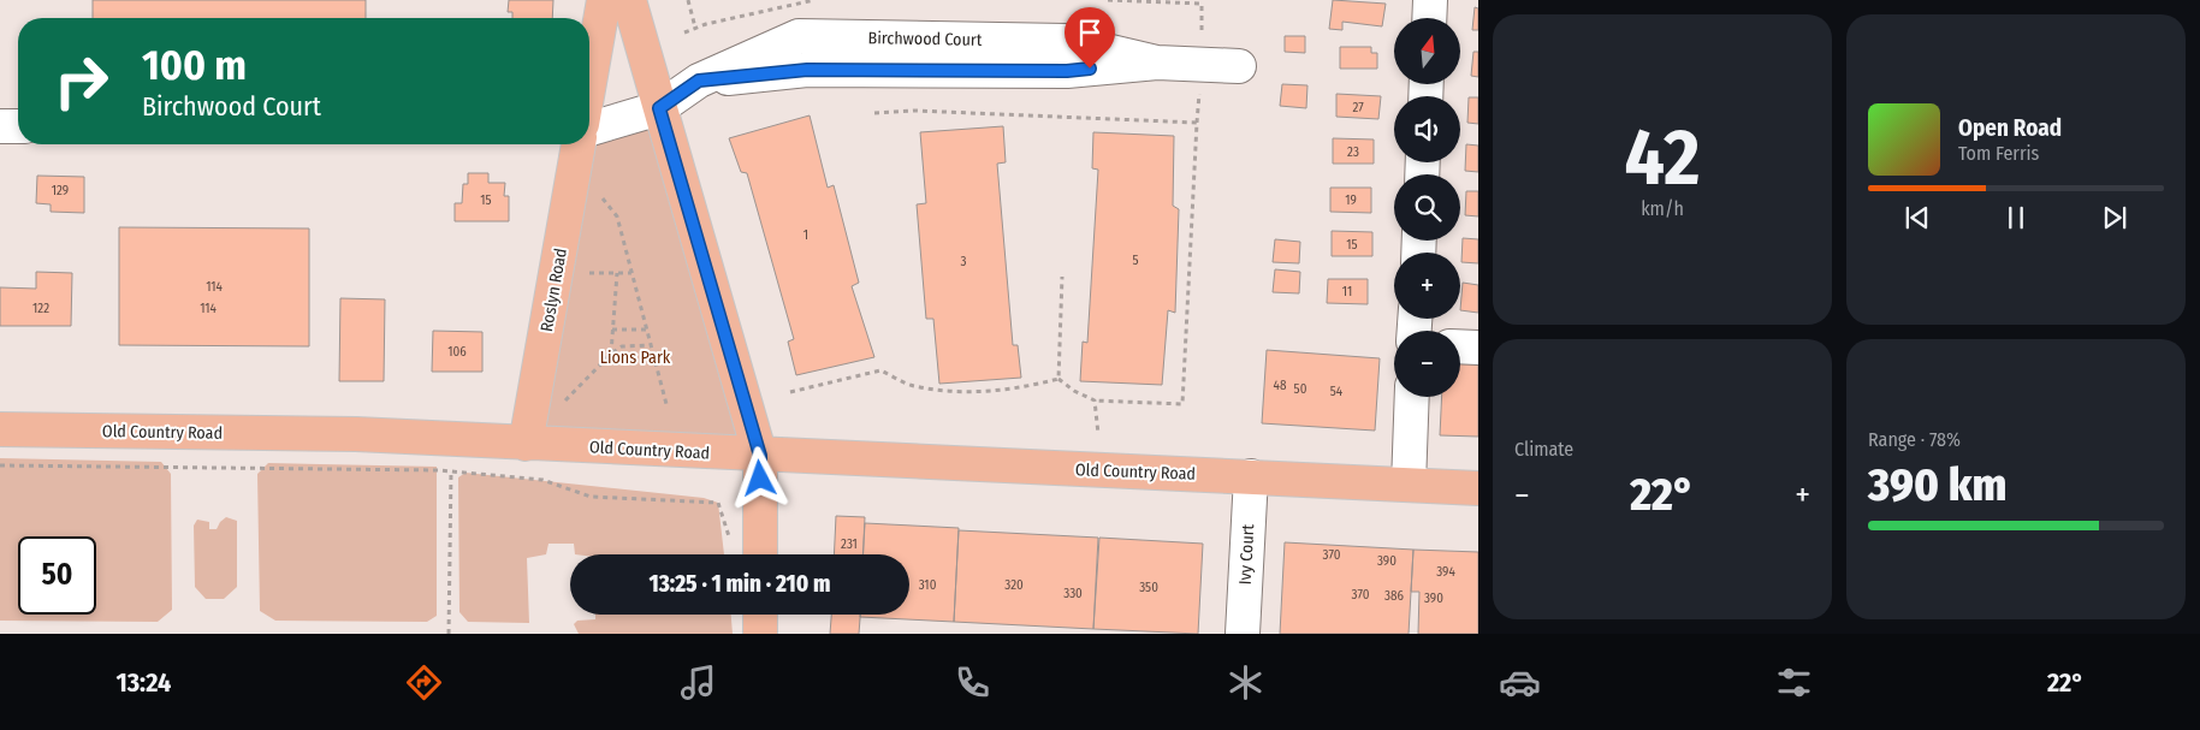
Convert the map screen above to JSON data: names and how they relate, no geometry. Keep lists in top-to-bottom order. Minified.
{"streets":{"main road":["Roslyn Road","Old Country Road"],"street":["Birchwood Court","Ivy Court"]},"crossings":[["Roslyn Road","Old Country Road"],["Old Country Road","Ivy Court"]],"parks":["Lions Park"],"house_numbers":["27","23","129","15","19","1","15","5","3","114","11","122","114","106","48","50","54","231","370","390","394","310","320","350","330","370","386","390"],"north":"top","page":{"tile":[["42","km/h"],"Climate",["Range · 78%","390 km"]],"map_buttons":["+","−"],"turn":["100 m","Birchwood Court"],"song":["Open Road","Tom Ferris"],"heat":["−","22°","+"],"limit":"50","trip":"13:25 · 1 min · 210 m","tabs":["13:24","22°"]}}
